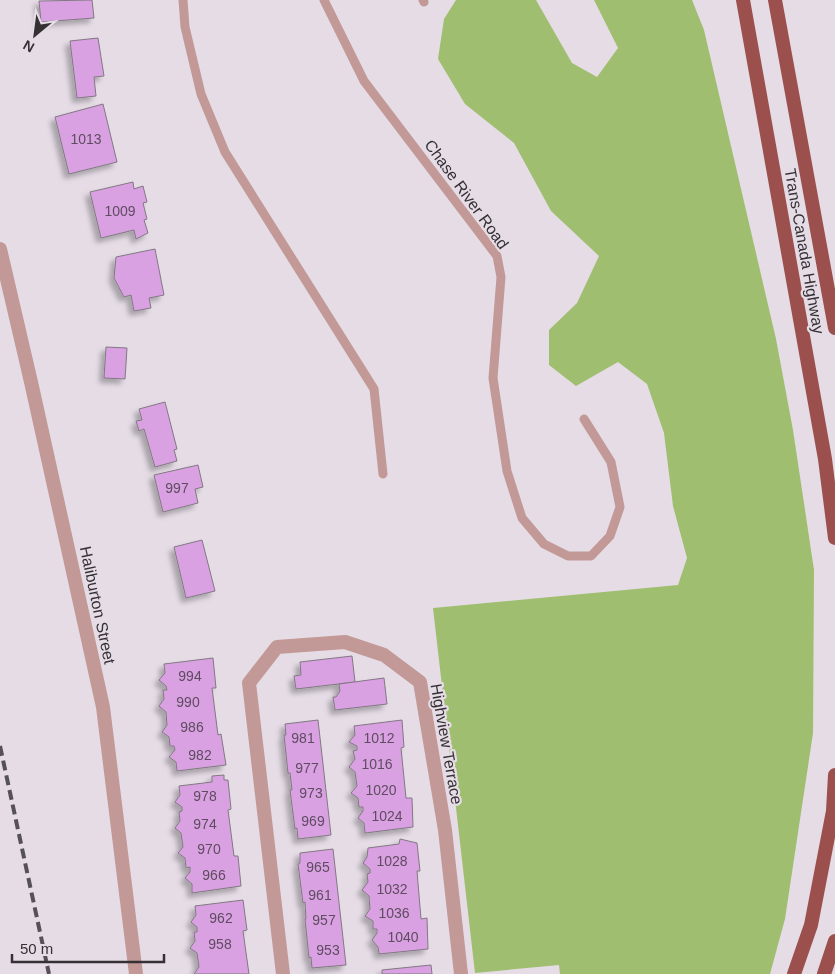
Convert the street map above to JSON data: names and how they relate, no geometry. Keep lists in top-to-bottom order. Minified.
{"streets":{"highway":["Trans-Canada Highway"],"street":["Haliburton Street","Highview Terrace"],"lane":["Chase River Road"]},"house_numbers":["1013","1009","997","994","990","986","981","1012","982","1016","977","1020","973","978","1024","969","974","970","1028","965","966","1032","961","1036","962","957","1040","958","953"],"scale_bar":"50 m","north":"bottom left"}
